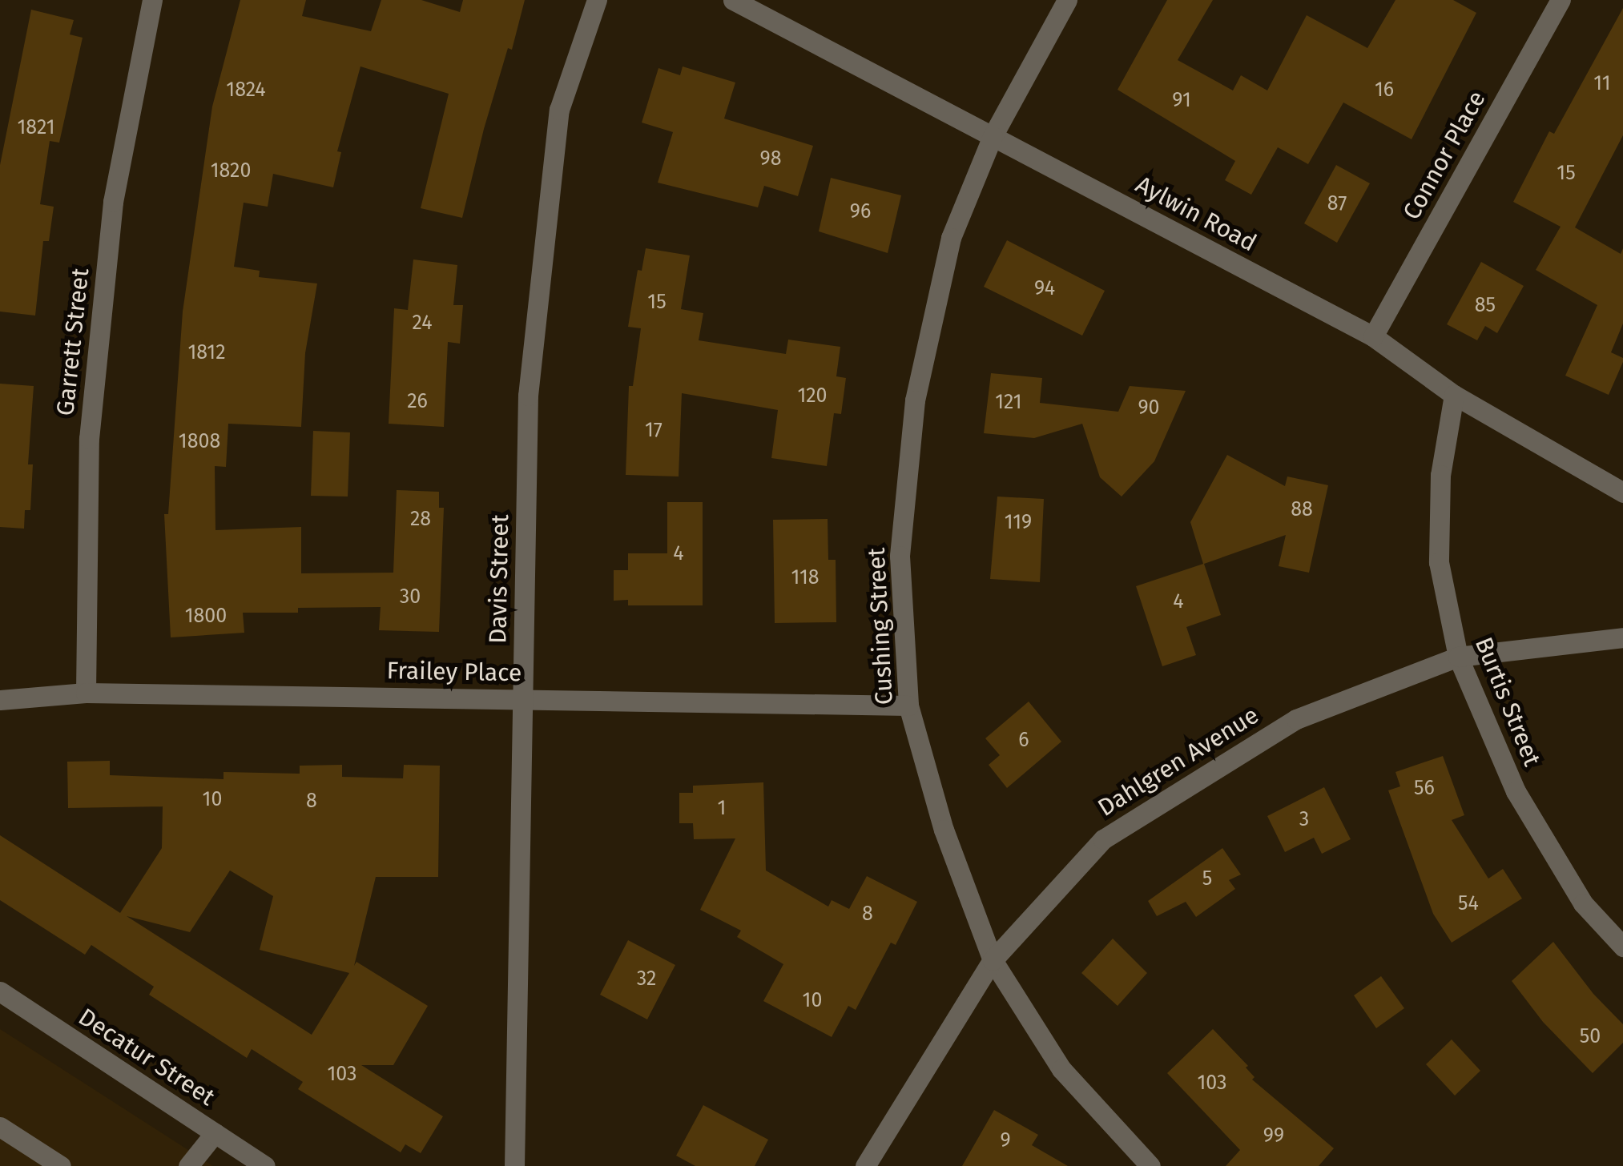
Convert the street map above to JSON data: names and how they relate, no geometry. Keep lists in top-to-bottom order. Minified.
{"streets":{"street":["Connor Place","Aylwin Road","Garrett Street","Davis Street","Cushing Street","Frailey Place","Burtis Street","Dahlgren Avenue","Decatur Street"]},"crossings":[["Connor Place","Aylwin Road"],["Aylwin Road","Cushing Street"],["Aylwin Road","Burtis Street"],["Garrett Street","Frailey Place"],["Davis Street","Frailey Place"],["Cushing Street","Frailey Place"],["Cushing Street","Dahlgren Avenue"],["Burtis Street","Dahlgren Avenue"]],"house_numbers":["11","1824","16","91","1821","98","1820","15","87","96","94","15","85","24","1812","120","26","121","90","17","1808","88","28","119","4","118","30","4","1800","6","56","10","8","1","3","5","54","8","32","10","50","103","103","99","9"]}
